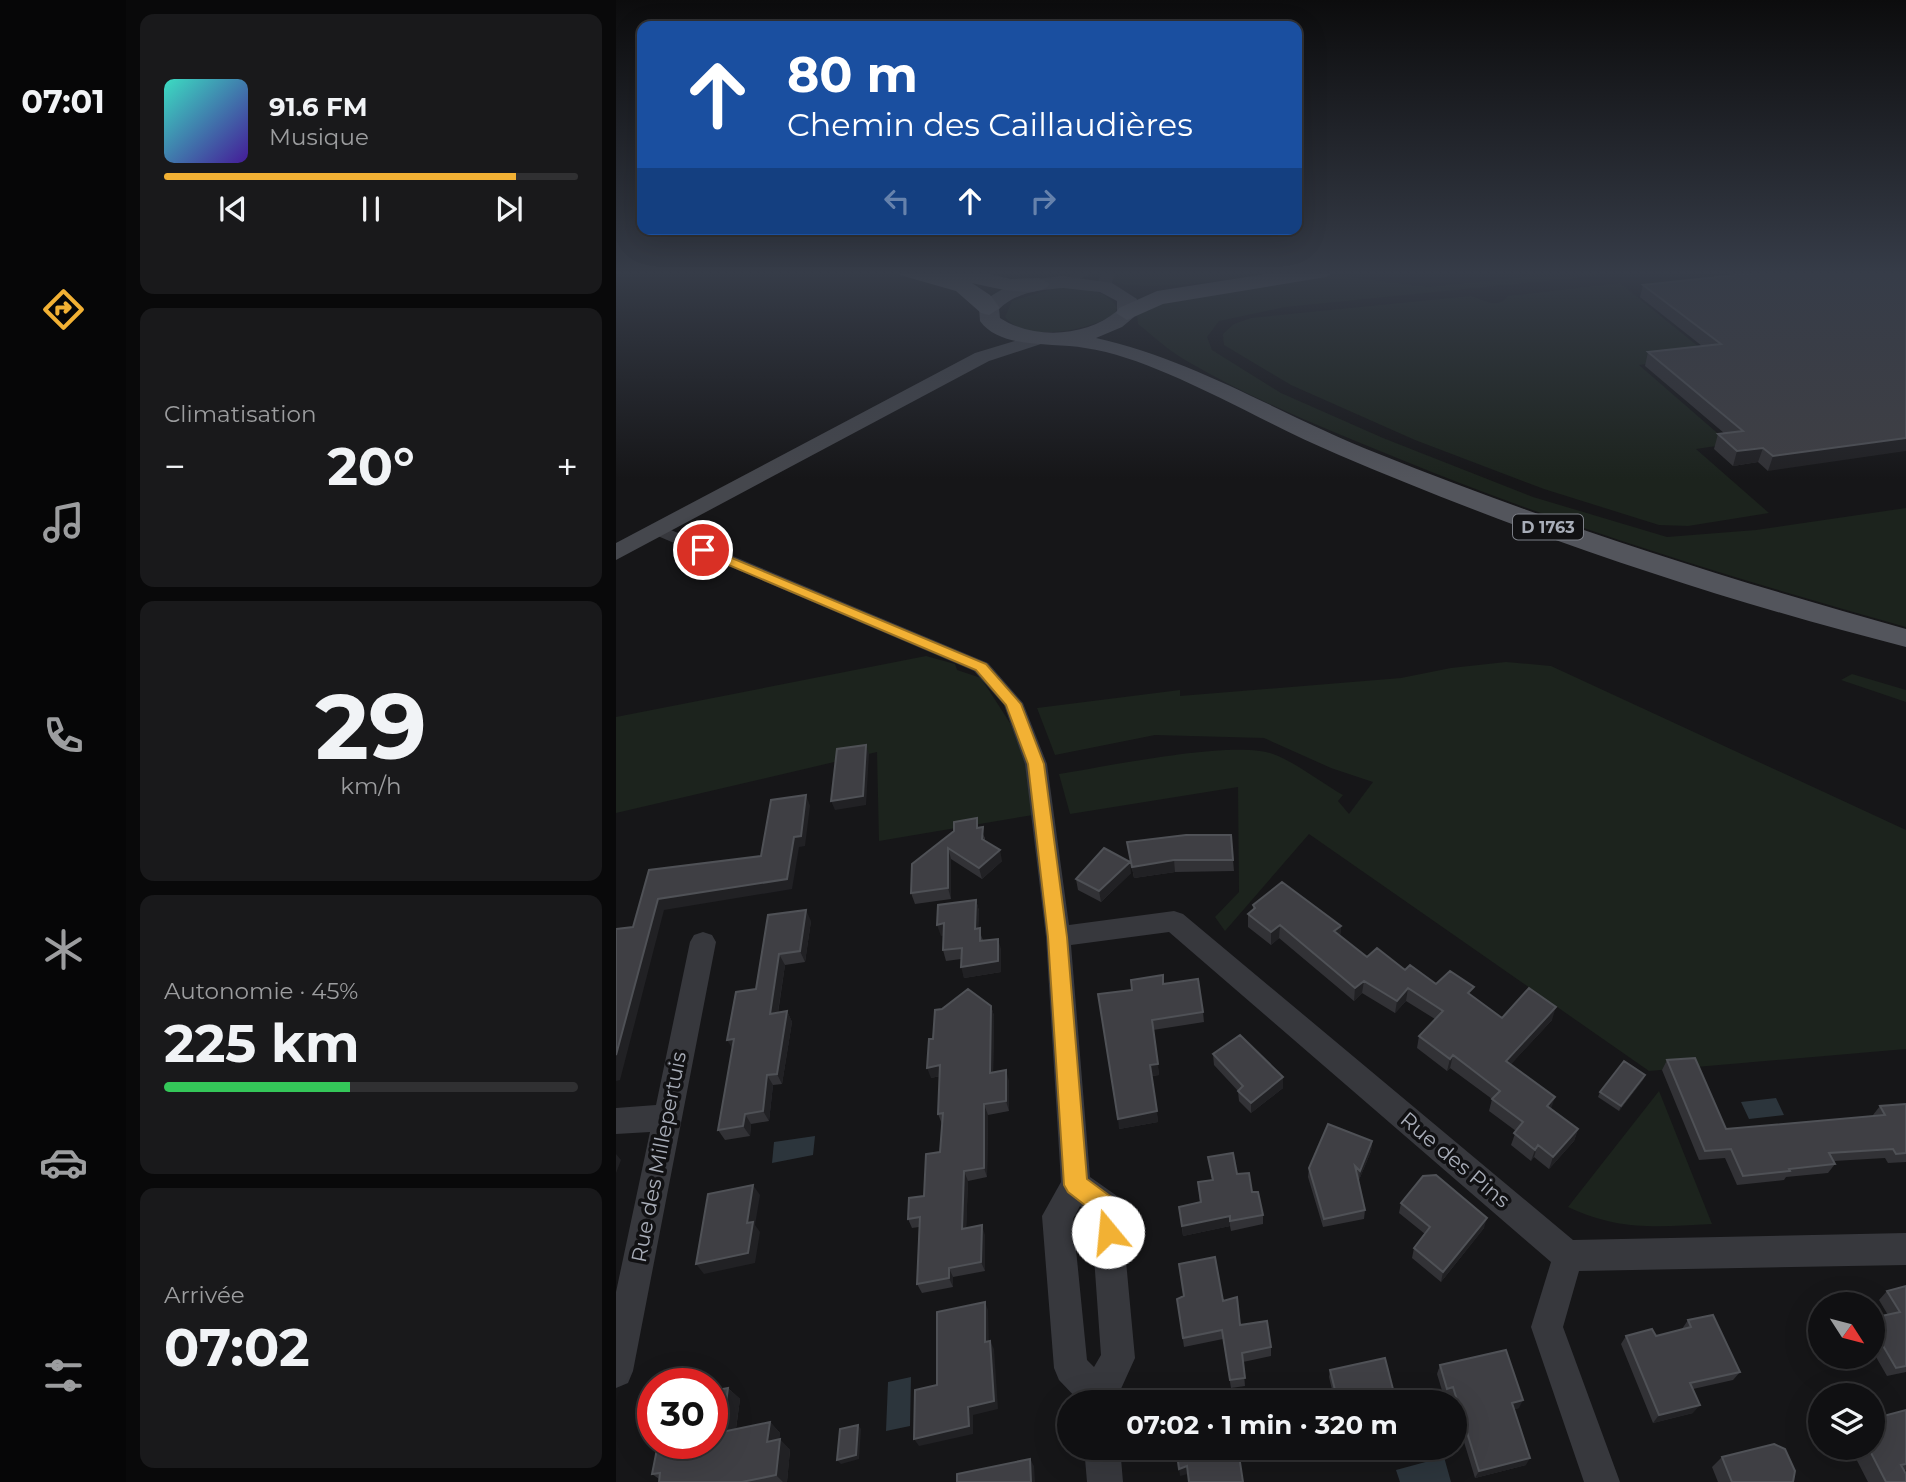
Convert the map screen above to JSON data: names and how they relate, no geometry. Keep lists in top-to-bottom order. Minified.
{"streets":{"main road":["D 1763"],"street":["Rue des Millepertuis","Rue des Pins"]},"north":"bottom right","page":{"tabs":"07:01","turn":["80 m","Chemin des Caillaudières"],"song":["91.6 FM","Musique"],"tile":["Climatisation",["29","km/h"],["Autonomie · 45%","225 km"],["Arrivée","07:02"]],"heat":["−","20°","+"],"limit":"30","trip":"07:02 · 1 min · 320 m"}}
